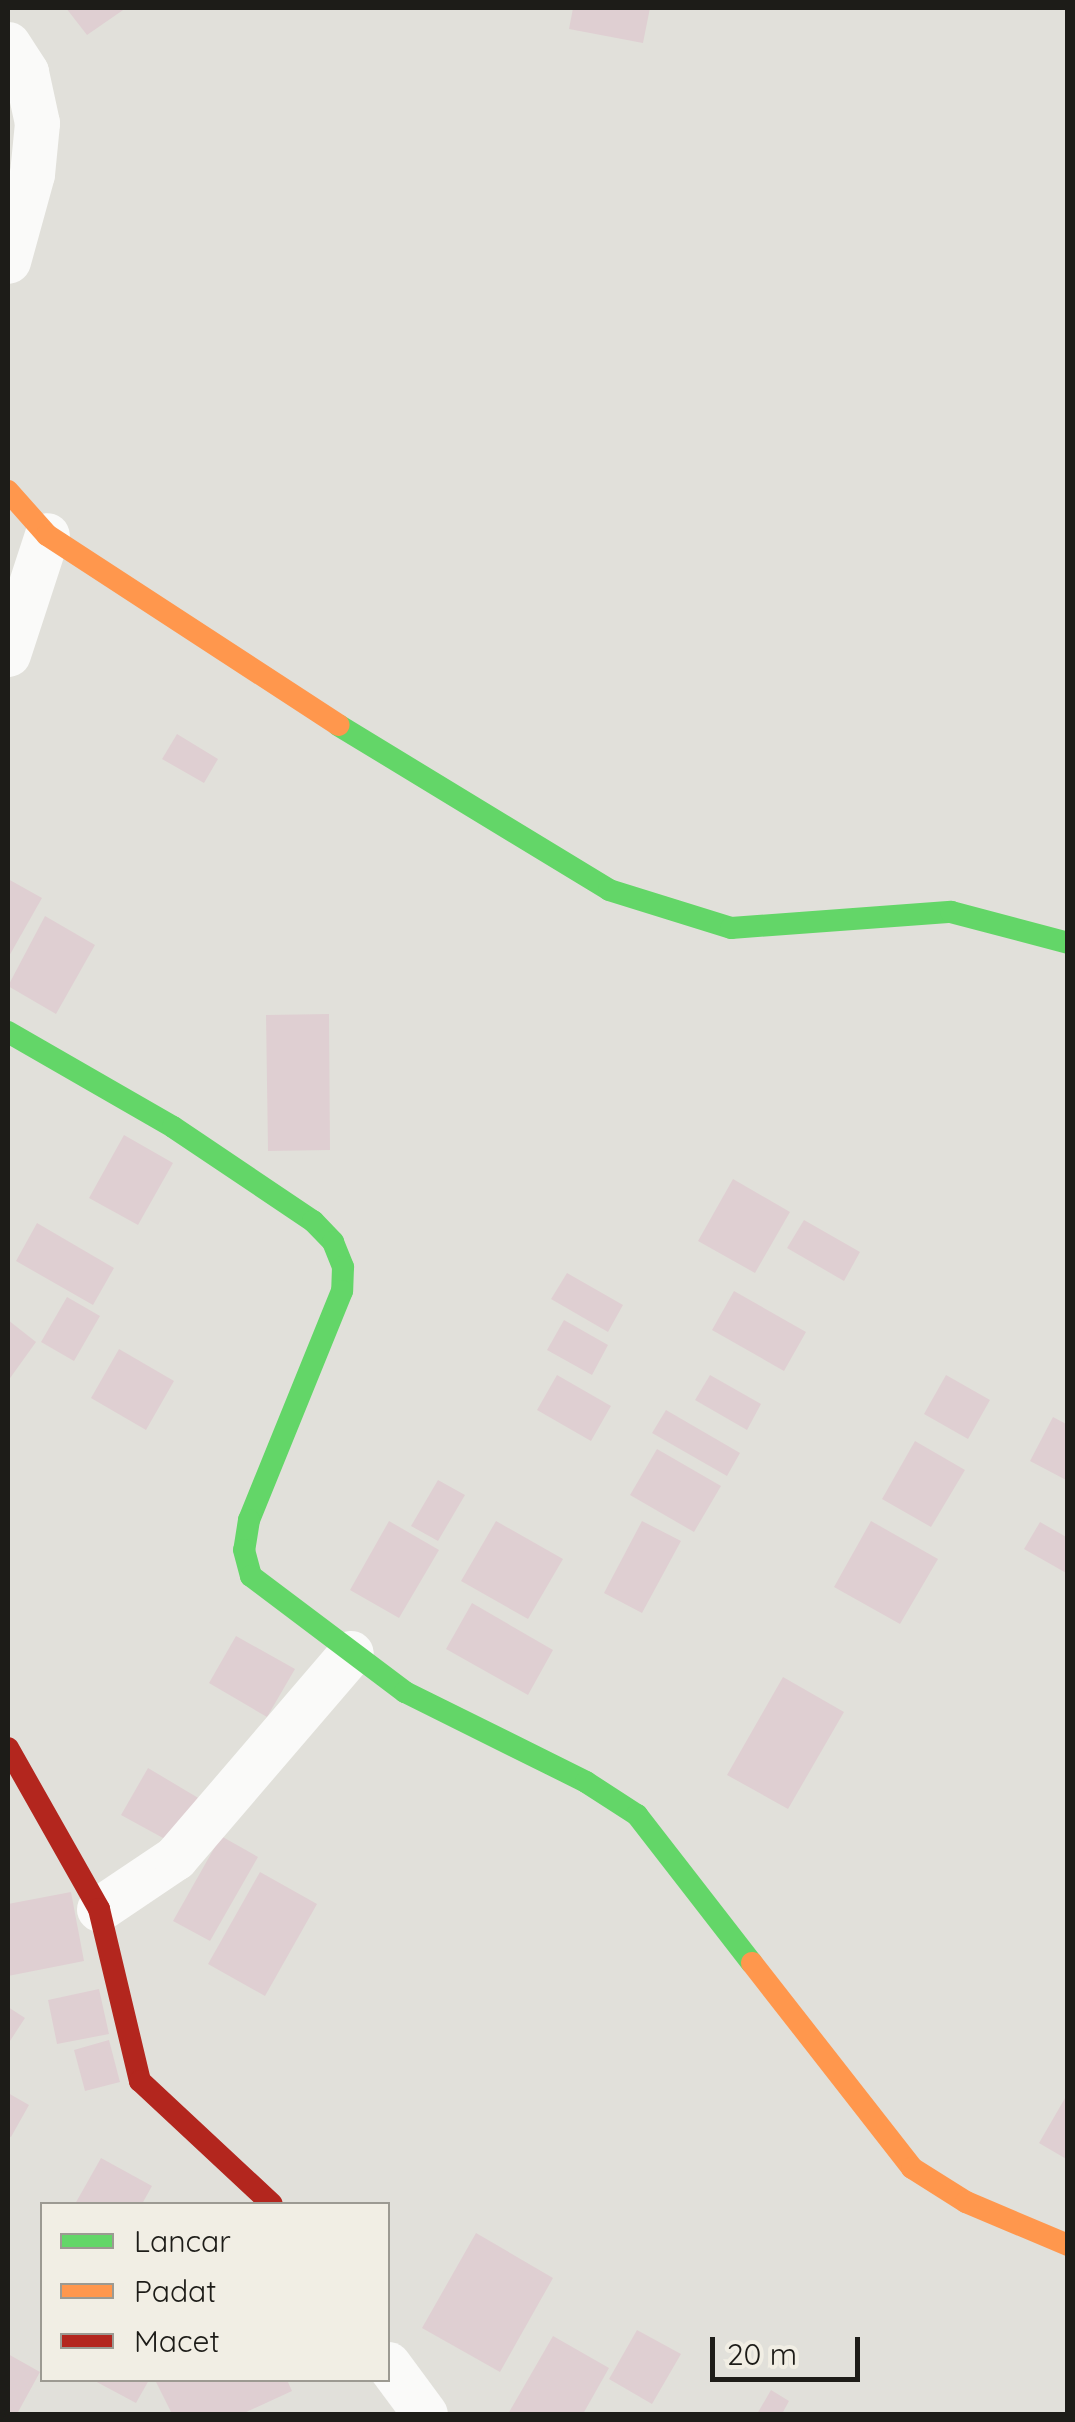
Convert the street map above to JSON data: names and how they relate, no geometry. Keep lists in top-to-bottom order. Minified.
{"legend":["Lancar","Padat","Macet"],"scale_bar":"20 m"}
